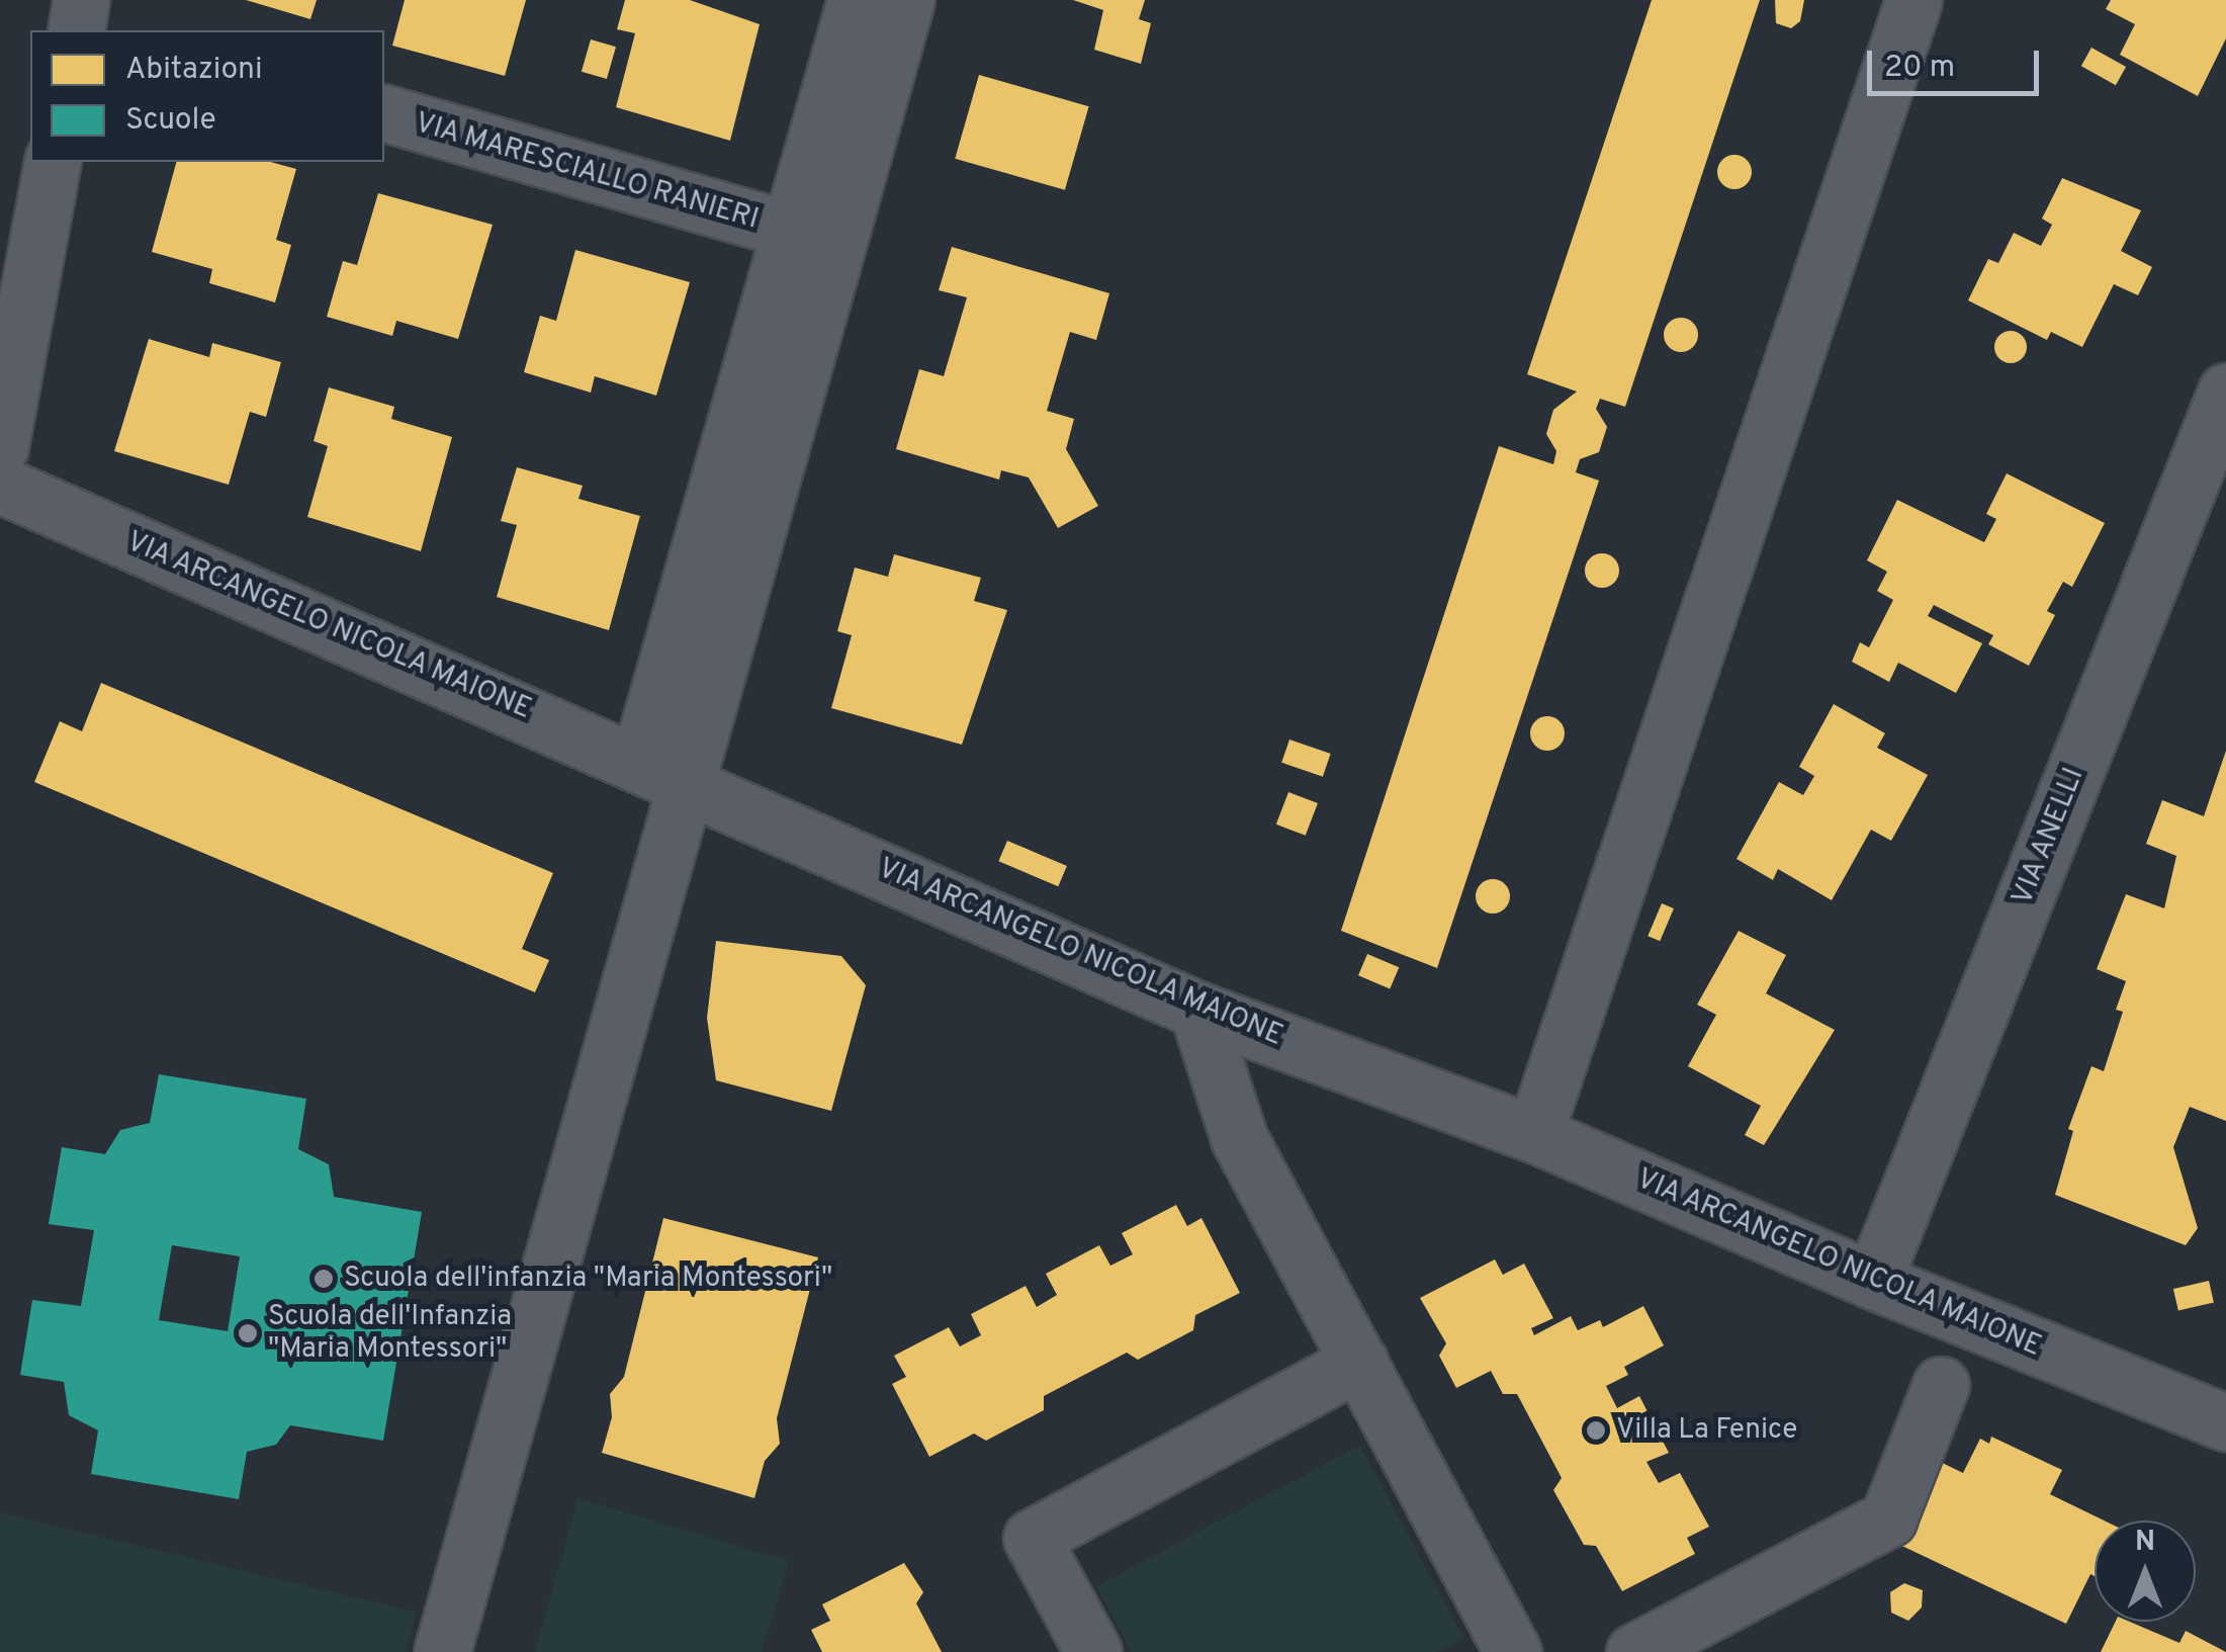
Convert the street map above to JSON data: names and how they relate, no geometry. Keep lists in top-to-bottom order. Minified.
{"streets":{"street":["VIA MARESCIALLO RANIERI","VIA ARCANGELO NICOLA MAIONE","VIA ANELLI"]},"crossings":[["VIA ARCANGELO NICOLA MAIONE","VIA ANELLI"]],"places":["Scuola dell'infanzia \"Maria Montessori\"","Scuola dell'Infanzia \"Maria Montessori\"","Villa La Fenice"],"legend":["Abitazioni","Scuole"],"scale_bar":"20 m","north":"top"}
